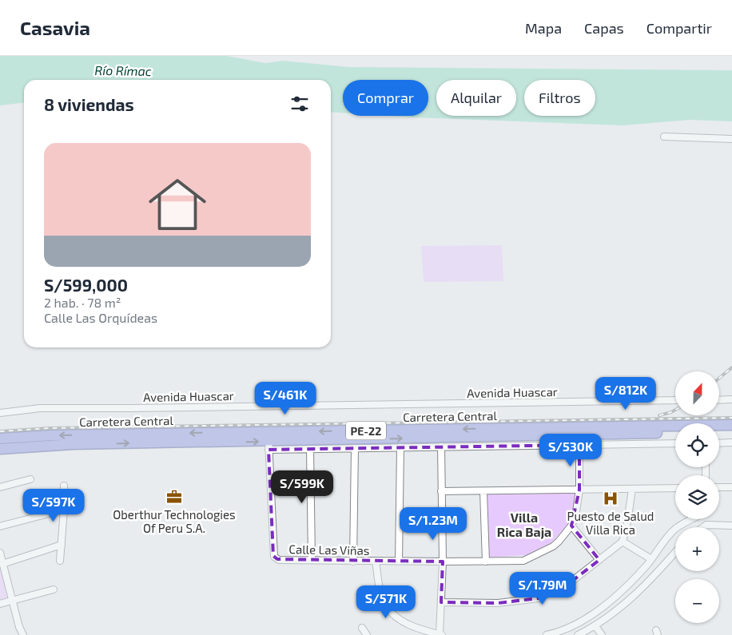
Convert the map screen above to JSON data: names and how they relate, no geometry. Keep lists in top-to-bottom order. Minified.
{"streets":{"highway":["Carretera Central","PE-22"],"street":["Avenida Huascar","Calle Las Viñas"]},"crossings":[["Carretera Central","Calle Las Viñas"]],"districts":["Villa Rica Baja"],"water":["Río Rímac"],"places":{"office":["Oberthur Technologies Of Peru S.A."],"hospital":["Puesto de Salud Villa Rica"]},"north":"top","page":{"header":"Casavia","nav":["Mapa","Capas","Compartir"],"chip":["Comprar","Alquilar","Filtros"],"heading":"8 viviendas","list":[{"name":"S/599,000","note":"2 hab. · 78 m² · Calle Las Orquídeas"}],"map_buttons":["+","−"],"price":["S/812K","S/461K","S/530K","S/599K","S/597K","S/1.23M","S/1.79M","S/571K"]}}
